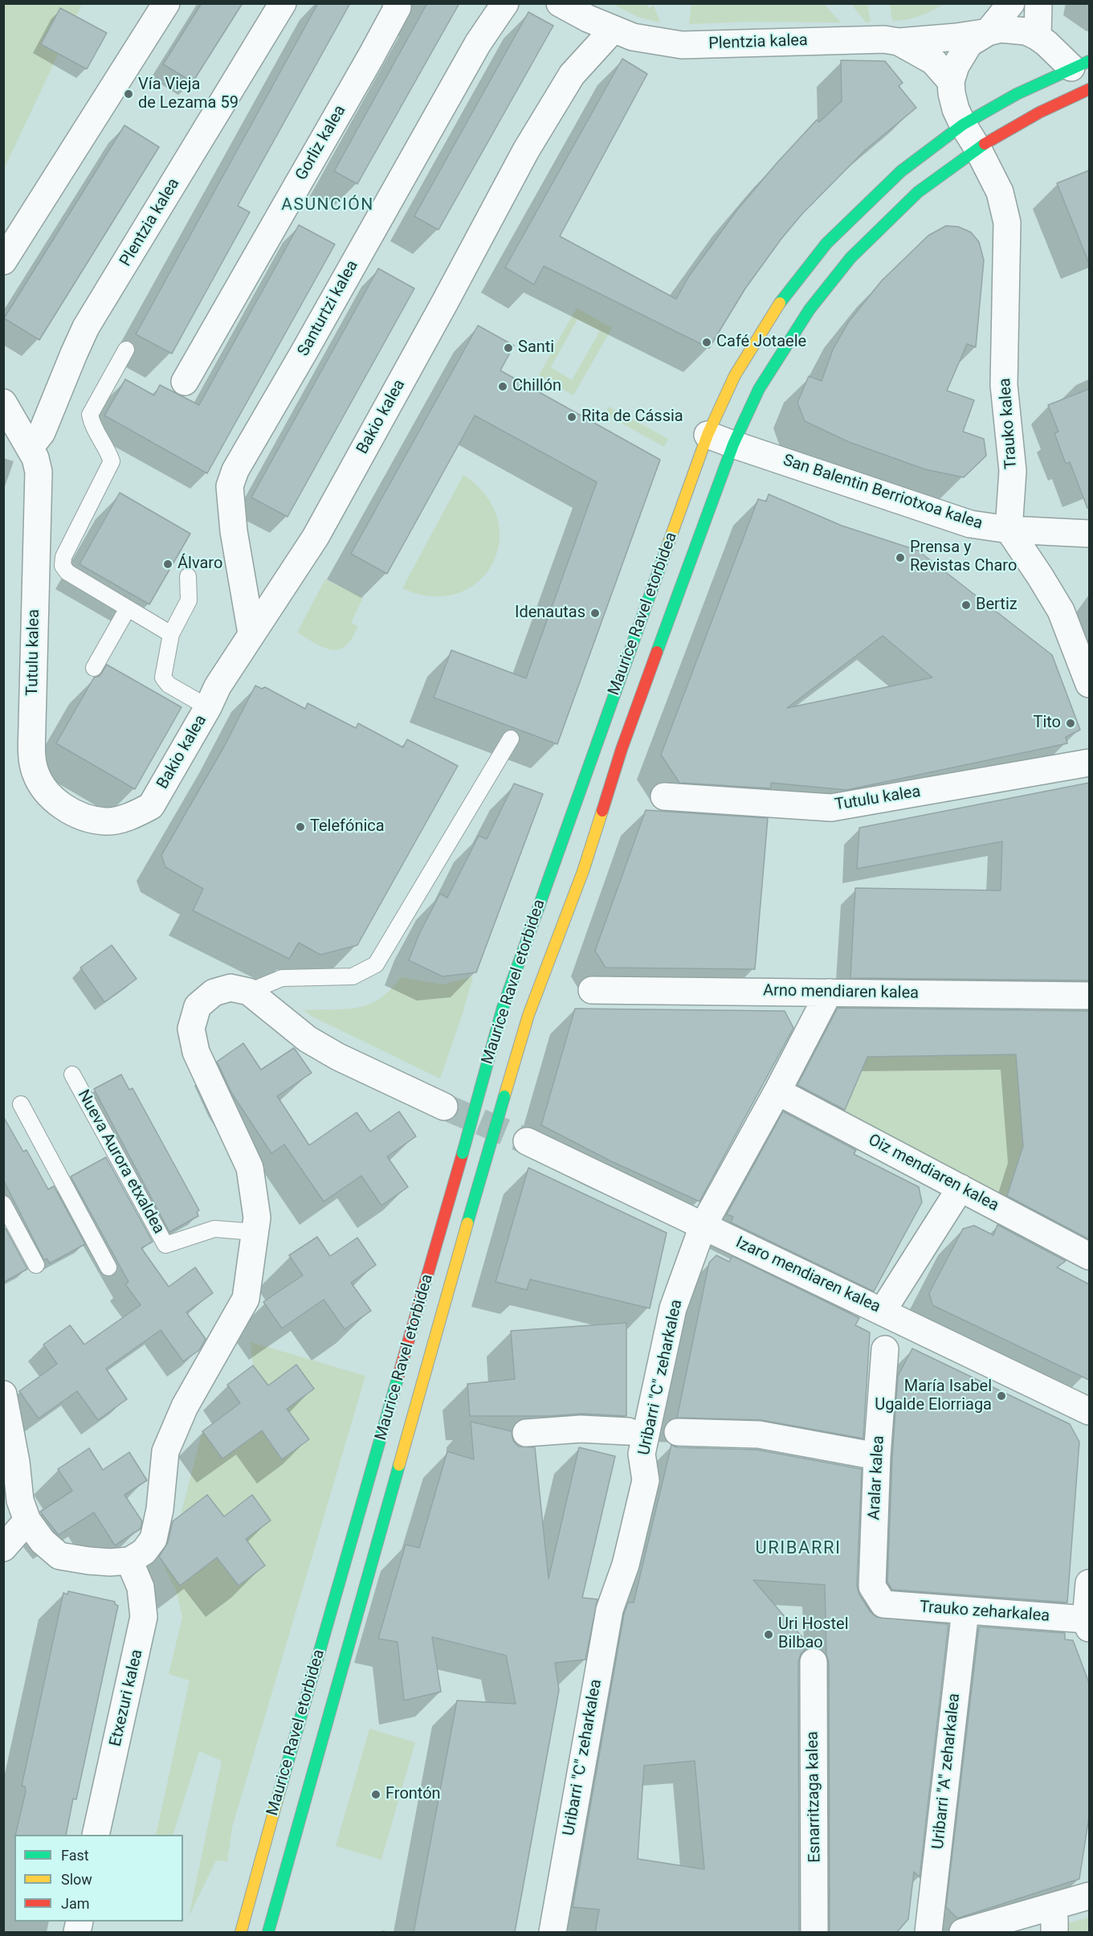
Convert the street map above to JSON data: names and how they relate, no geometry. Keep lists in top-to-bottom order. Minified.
{"streets":{"main road":["Maurice Ravel etorbidea"],"street":["Plentzia kalea","Gorliz kalea","Santurtzi kalea","Bakio kalea","Trauko kalea","San Balentin Berriotxoa kalea","Tutulu kalea","Arno mendiaren kalea","Oiz mendiaren kalea","Izaro mendiaren kalea","Uribarri \"C\" zeharkalea","Aralar kalea","Trauko zeharkalea","Etxezuri kalea","Uribarri \"A\" zeharkalea","Esnarritzaga kalea"],"lane":["Nueva Aurora etxaldea"]},"crossings":[["Plentzia kalea","Bakio kalea"],["Plentzia kalea","Trauko kalea"],["Plentzia kalea","Tutulu kalea"],["Santurtzi kalea","Bakio kalea"],["Bakio kalea","Tutulu kalea"],["Trauko kalea","San Balentin Berriotxoa kalea"],["Trauko kalea","Maurice Ravel etorbidea"],["San Balentin Berriotxoa kalea","Maurice Ravel etorbidea"],["Arno mendiaren kalea","Uribarri \"C\" zeharkalea"],["Oiz mendiaren kalea","Uribarri \"C\" zeharkalea"],["Izaro mendiaren kalea","Uribarri \"C\" zeharkalea"],["Aralar kalea","Trauko zeharkalea"],["Trauko zeharkalea","Uribarri \"A\" zeharkalea"]],"districts":["ASUNCIÓN","URIBARRI"],"places":["Vía Vieja de Lezama 59","Café Jotaele","Santi","Chillón","Rita de Cássia","Prensa y Revistas Charo","Álvaro","Bertiz","Idenautas","Tito","Telefónica","María Isabel Ugalde Elorriaga","Uri Hostel Bilbao","Frontón"],"legend":["Fast","Slow","Jam"]}
